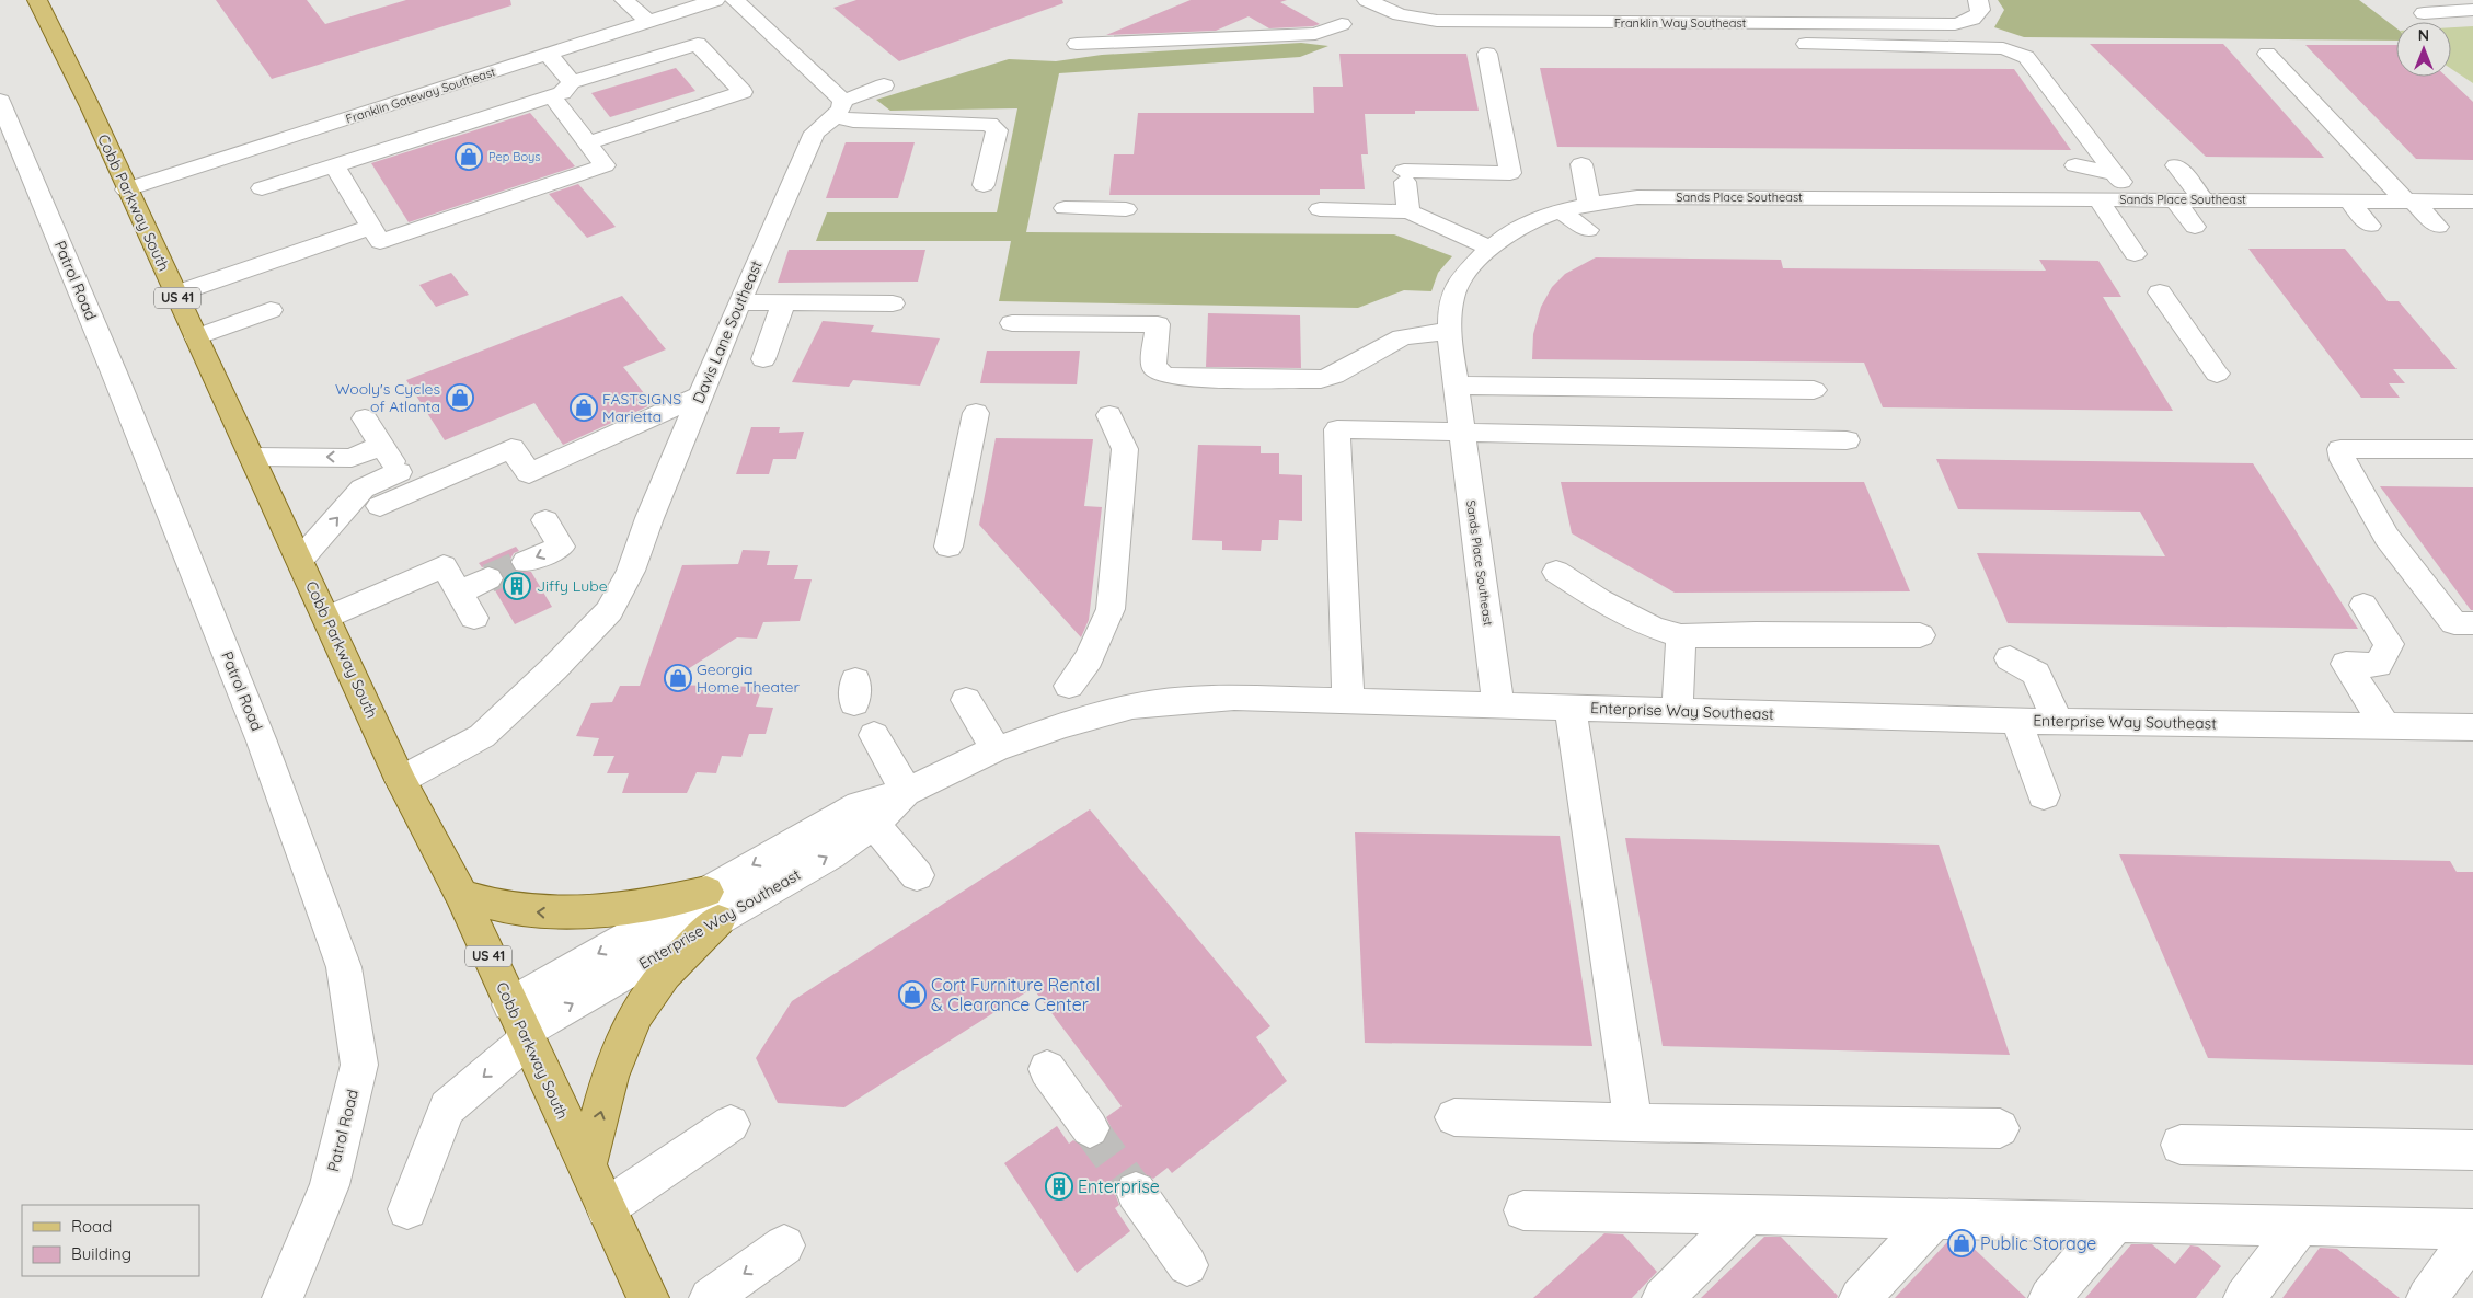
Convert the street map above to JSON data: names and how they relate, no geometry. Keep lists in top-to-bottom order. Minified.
{"streets":{"main road":["Cobb Parkway South","US 41"],"street":["Franklin Way Southeast","Franklin Gateway Southeast","Sands Place Southeast","Patrol Road","Davis Lane Southeast","Enterprise Way Southeast"]},"crossings":[["Franklin Gateway Southeast","Cobb Parkway South"],["Sands Place Southeast","Enterprise Way Southeast"],["Cobb Parkway South","Davis Lane Southeast"],["Cobb Parkway South","Enterprise Way Southeast"]],"places":{"shop":["Pep Boys","Wooly's Cycles of Atlanta","FASTSIGNS Marietta","Georgia Home Theater","Cort Furniture Rental & Clearance Center","Public Storage"],"building":["Jiffy Lube","Enterprise"]},"legend":["Road","Building"],"north":"top"}
